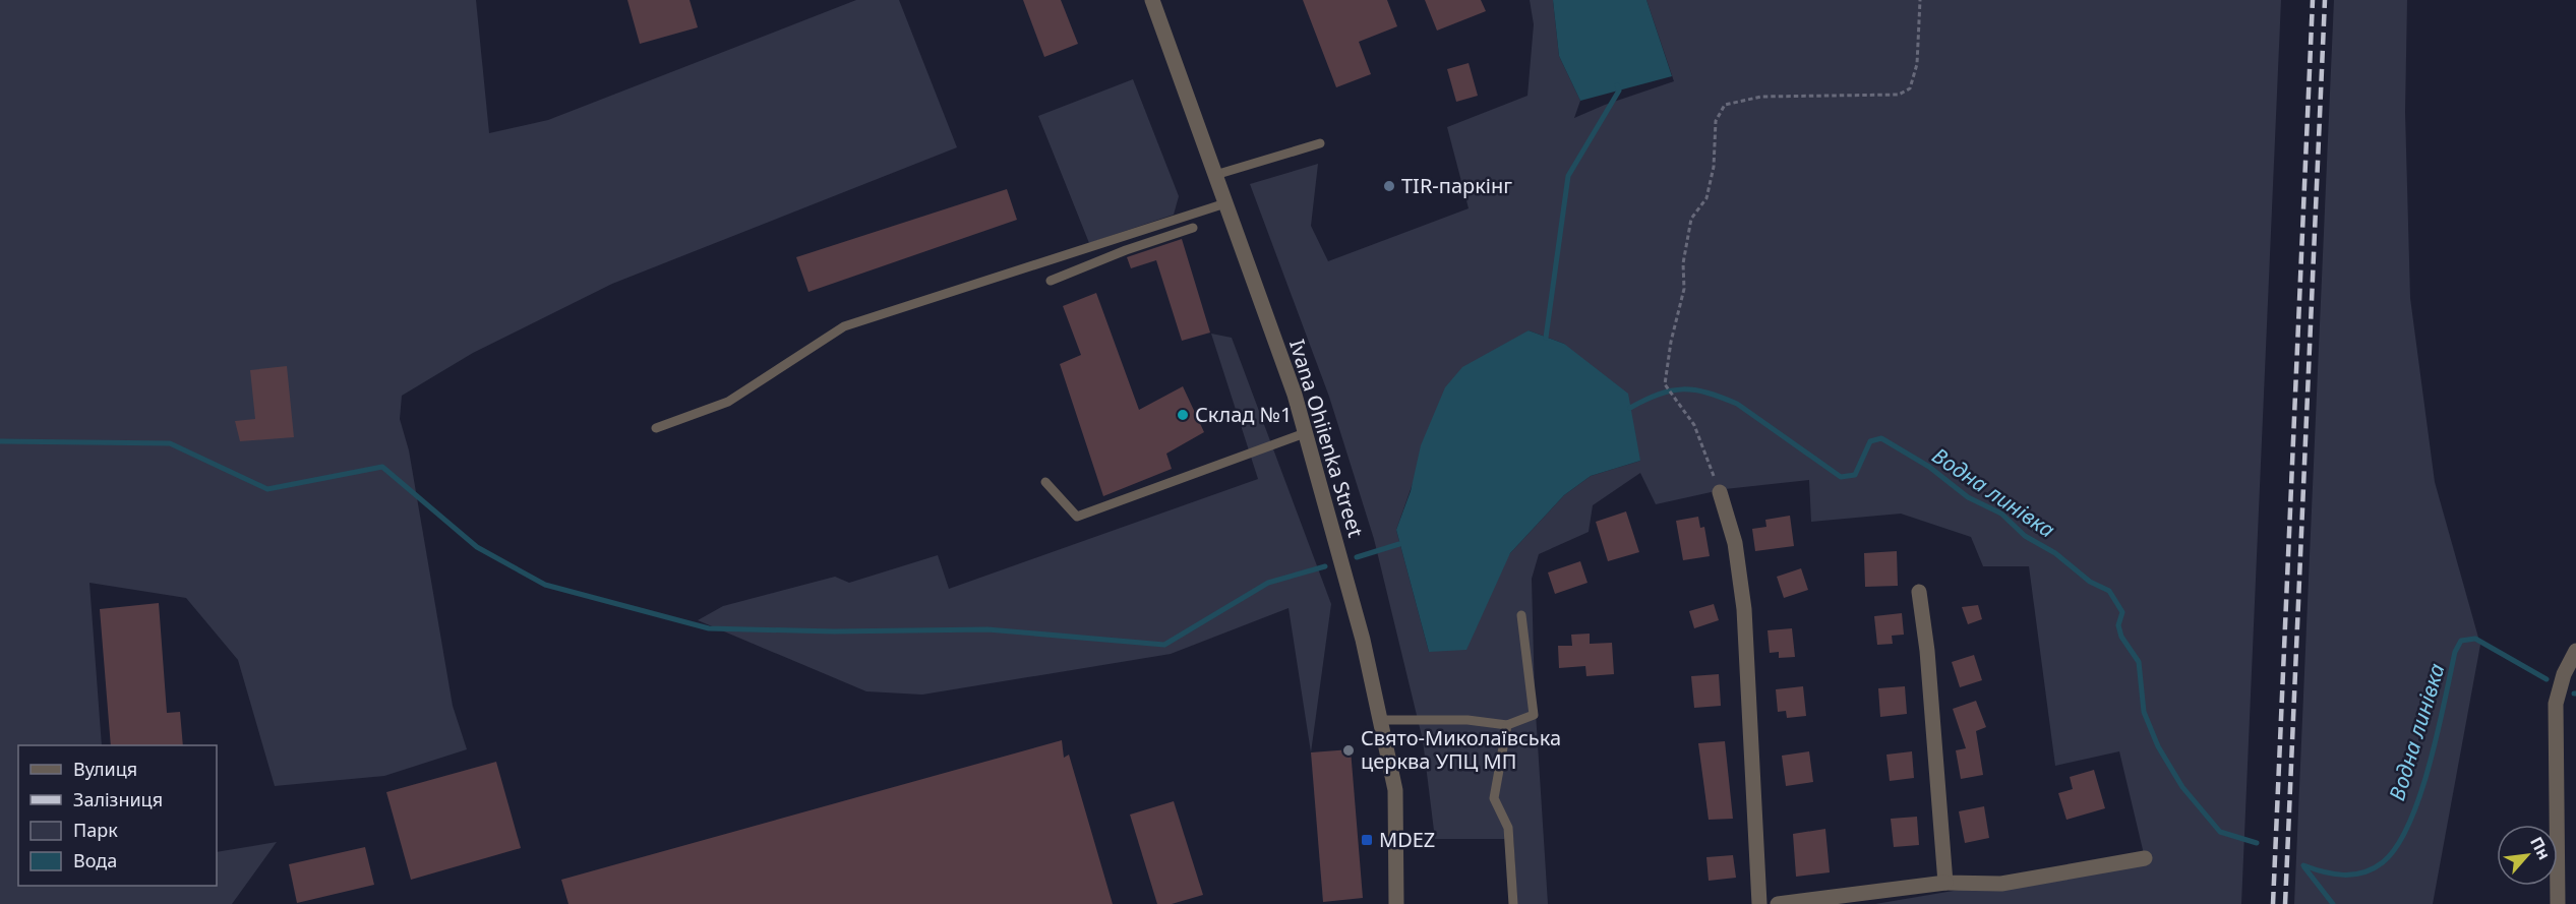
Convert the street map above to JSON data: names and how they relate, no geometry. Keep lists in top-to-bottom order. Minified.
{"streets":{"street":["Ivana Ohiienka Street"]},"water":["Водна линівка"],"places":{"other":["TIR-паркінг","Склад №1","Свято-Миколаївська церква УПЦ МП"],"transit":["MDEZ"]},"legend":["Вулиця","Залізниця","Парк","Вода"],"north":"top right"}
